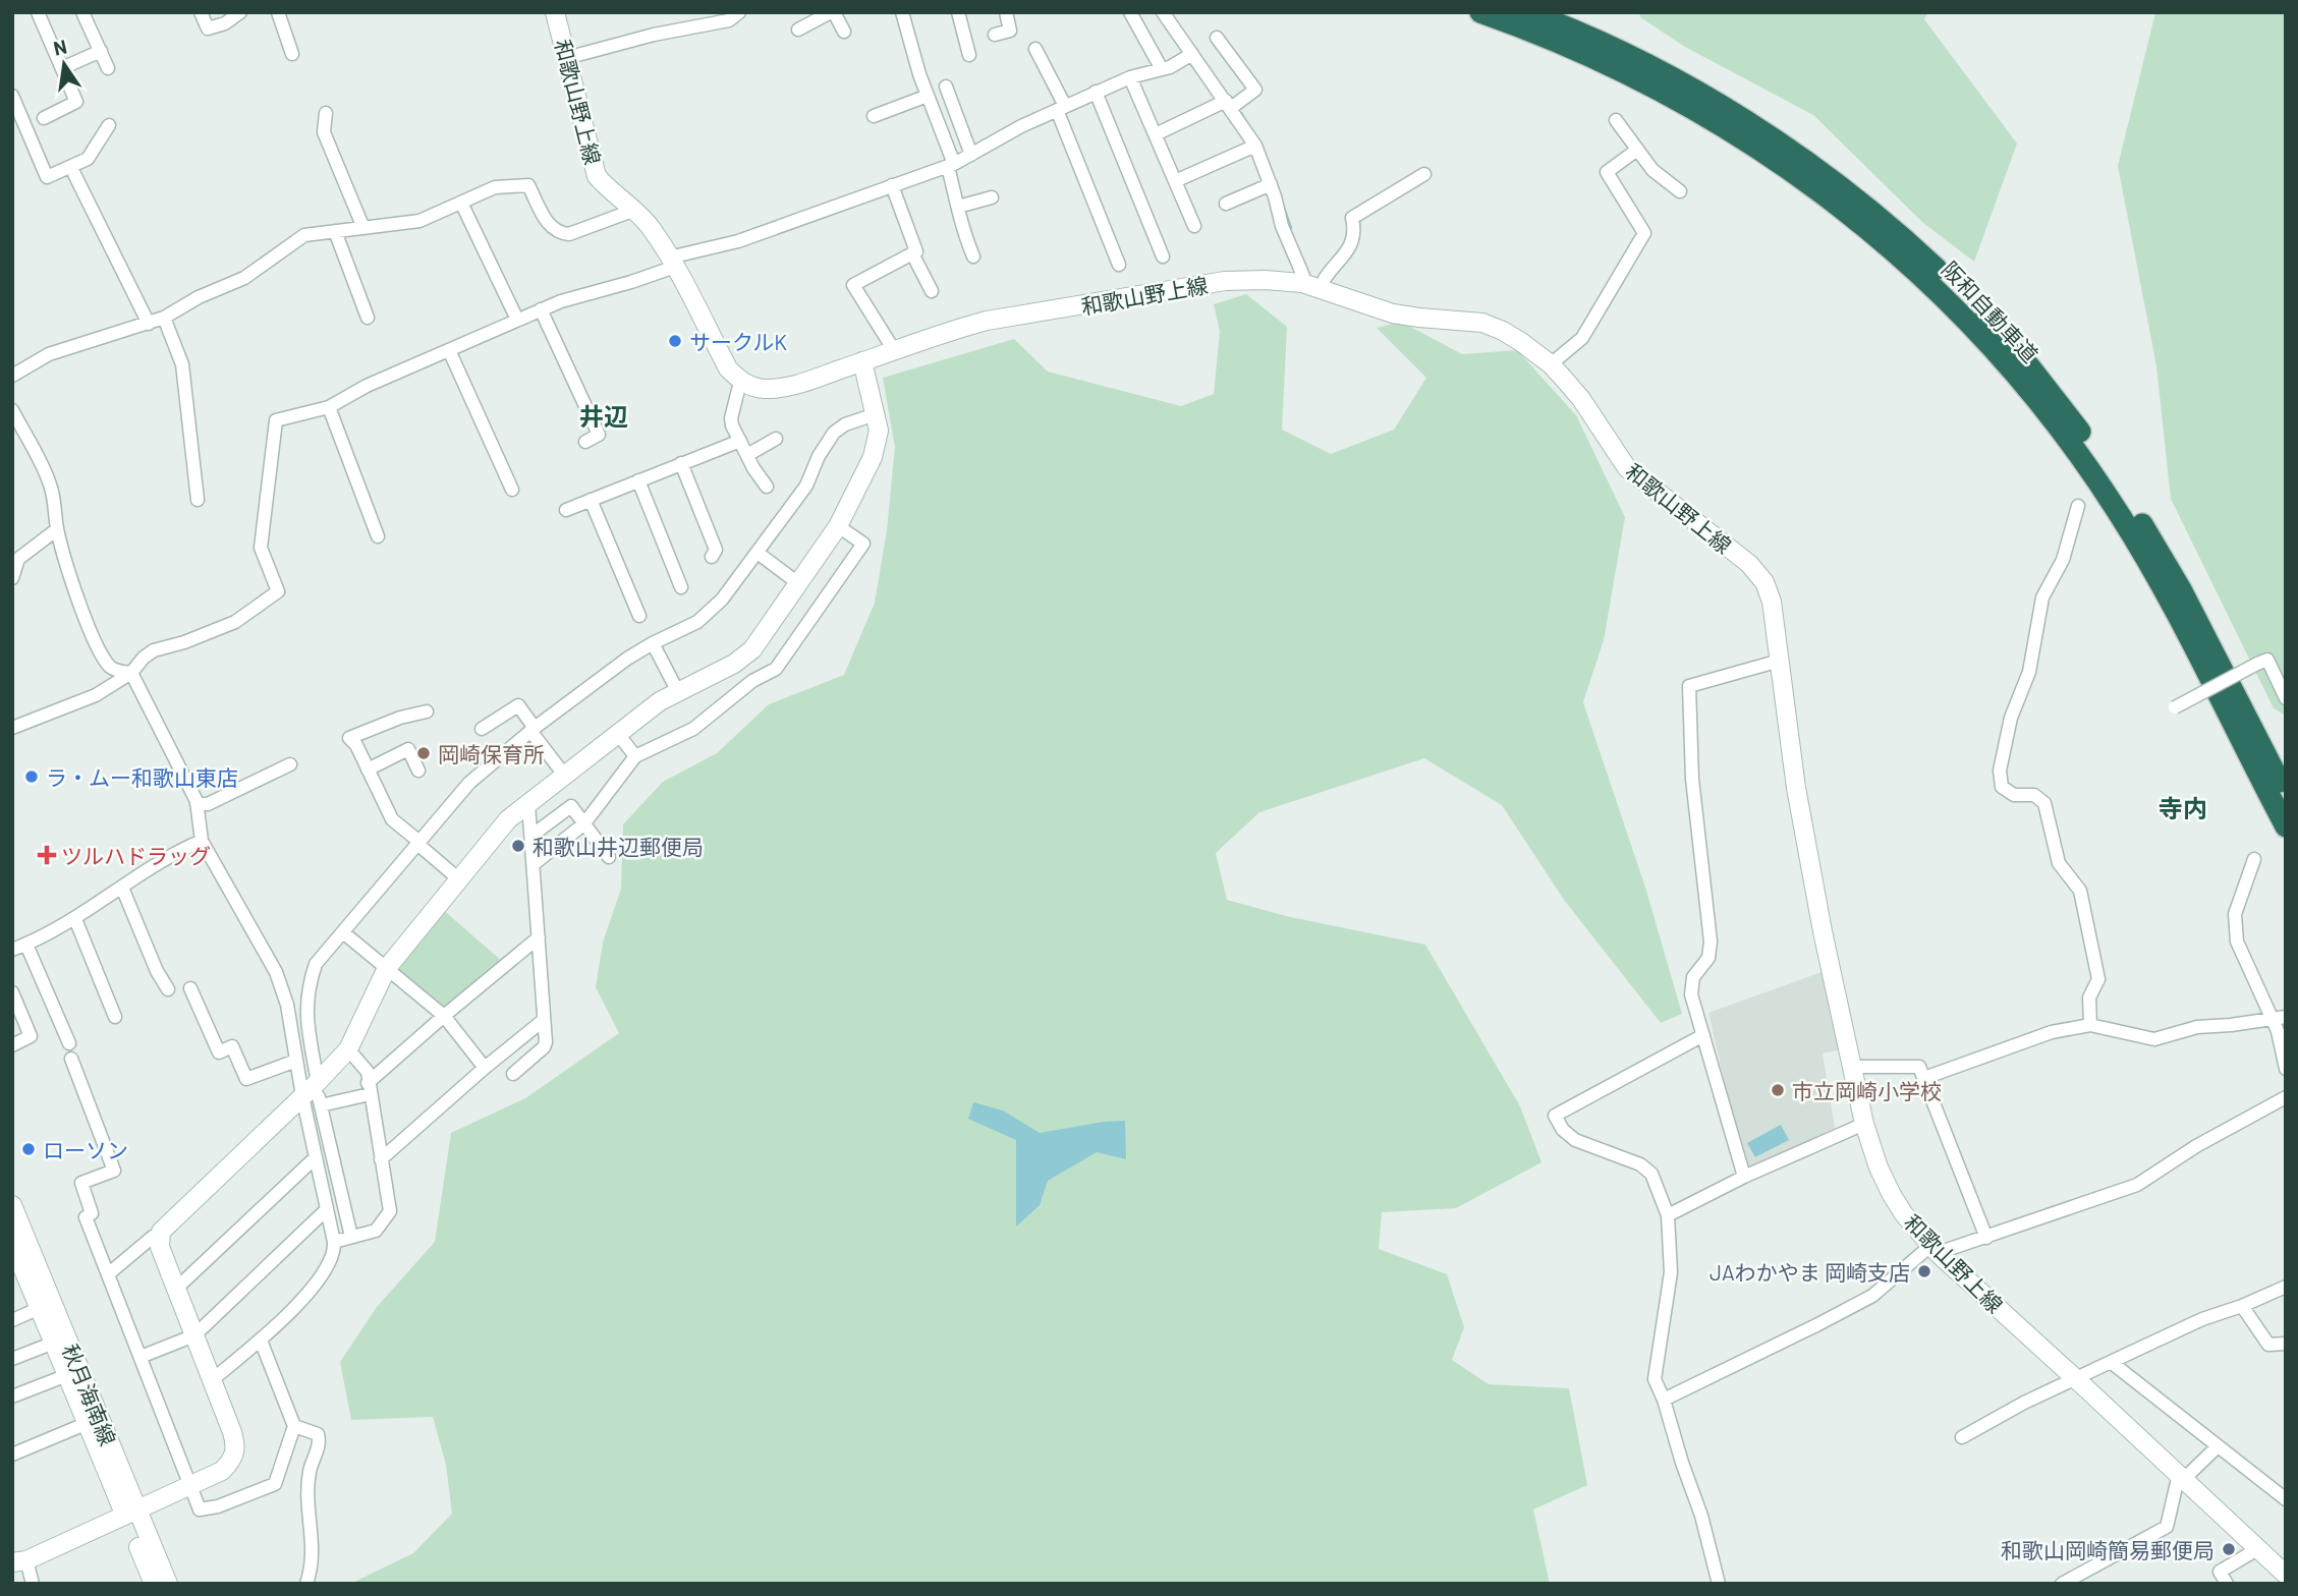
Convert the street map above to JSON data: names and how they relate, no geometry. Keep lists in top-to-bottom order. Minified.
{"streets":{"highway":["阪和自動車道"],"main road":["和歌山野上線","秋月海南線"]},"districts":["井辺","寺内"],"places":{"other":["サークルK","岡崎保育所","ラ・ムー和歌山東店","和歌山井辺郵便局","市立岡崎小学校","ローソン","JAわかやま 岡崎支店","和歌山岡崎簡易郵便局"],"health":["ツルハドラッグ"]},"north":"top"}
